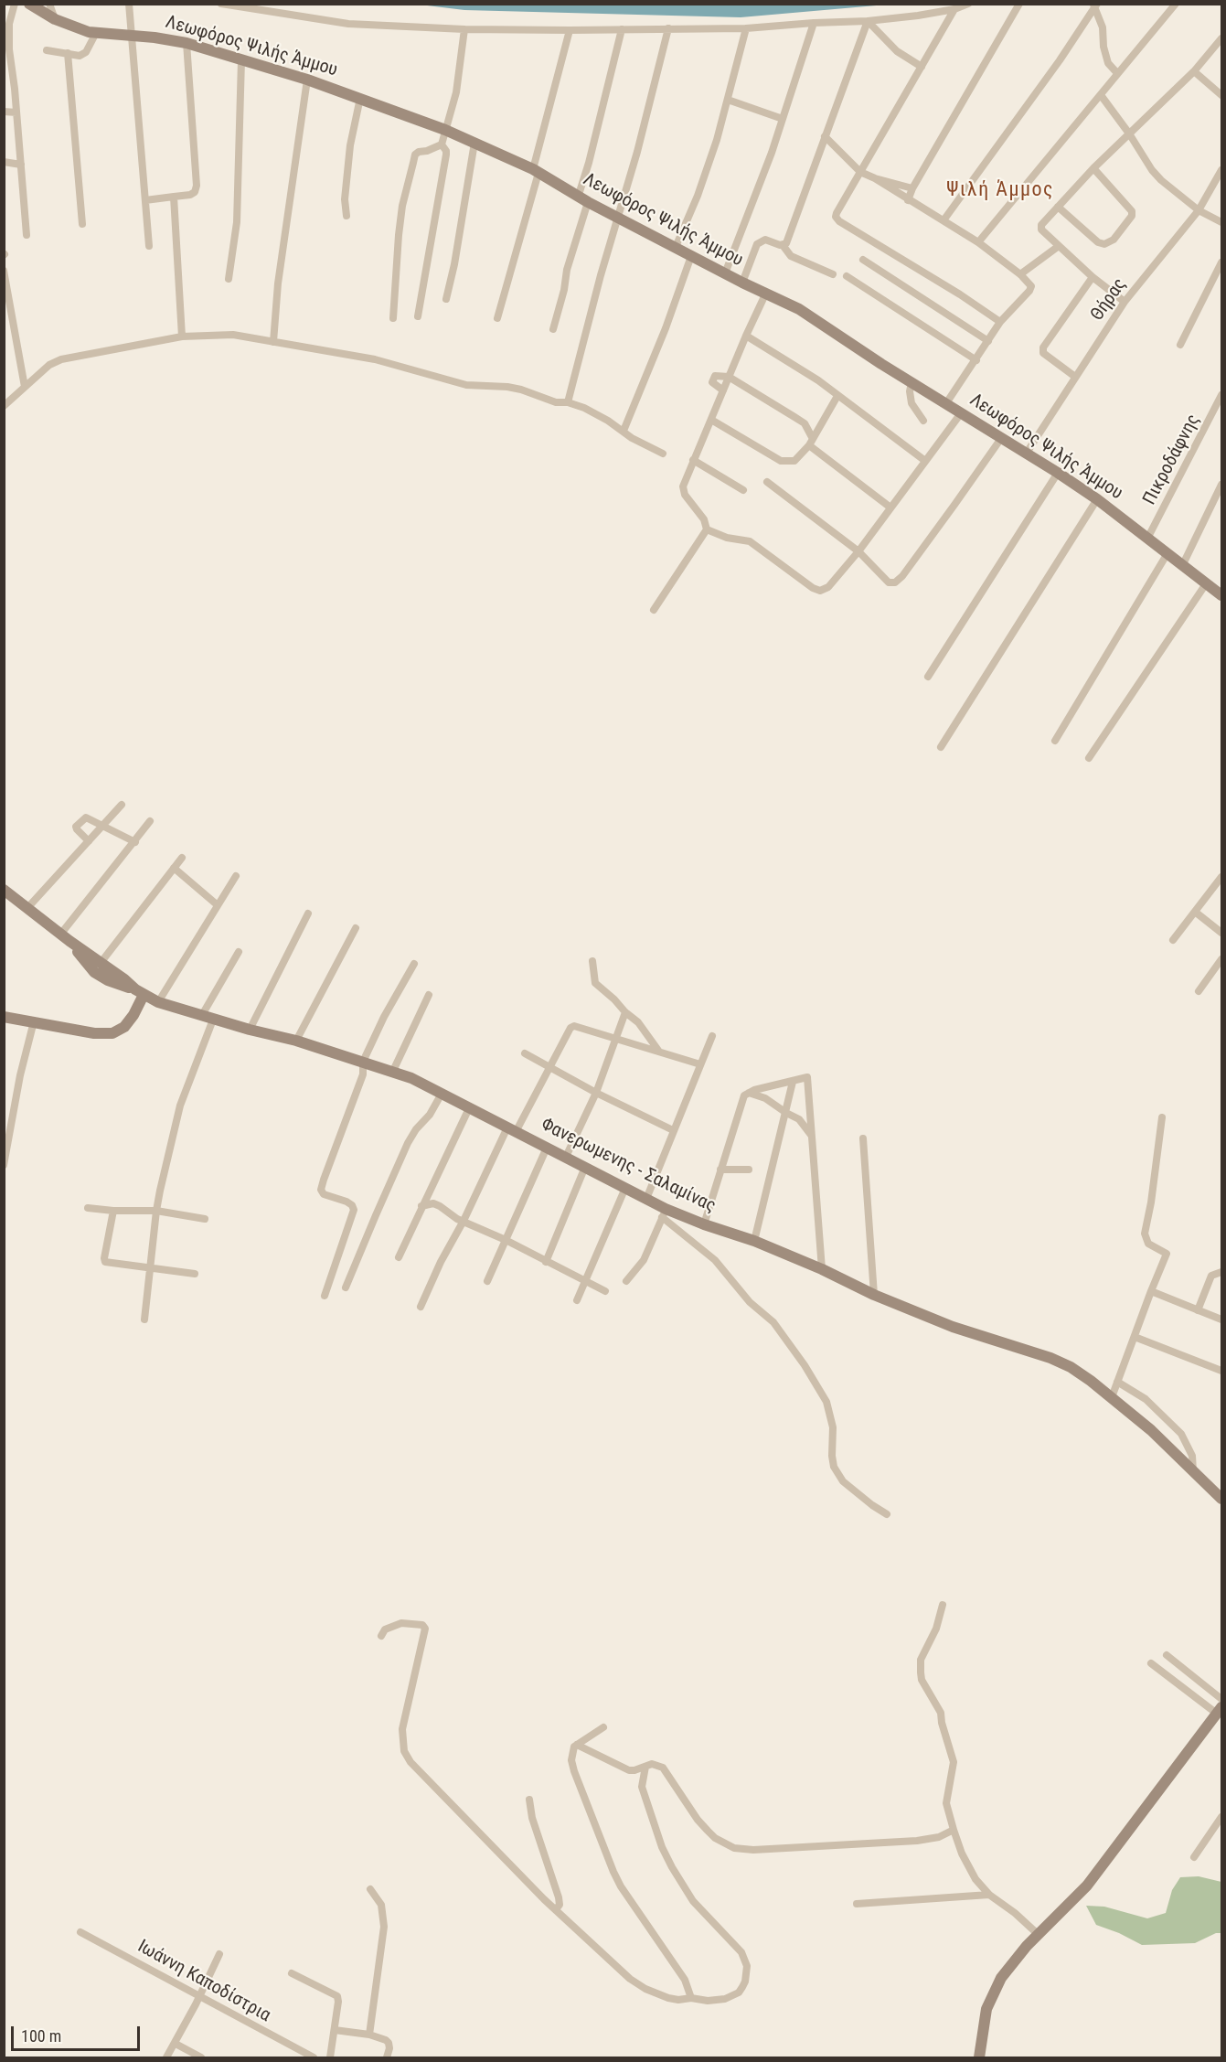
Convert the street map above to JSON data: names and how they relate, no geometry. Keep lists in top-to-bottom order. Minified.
{"streets":{"street":["Λεωφόρος Ψιλής Άμμου","Θήρας","Πικροδάφνης","Φανερωμενης - Σαλαμίνας","Ιωάννη Καποδίστρια"]},"crossings":[["Λεωφόρος Ψιλής Άμμου","Θήρας"],["Λεωφόρος Ψιλής Άμμου","Πικροδάφνης"]],"districts":["Ψιλή Άμμος"],"scale_bar":"100 m"}
